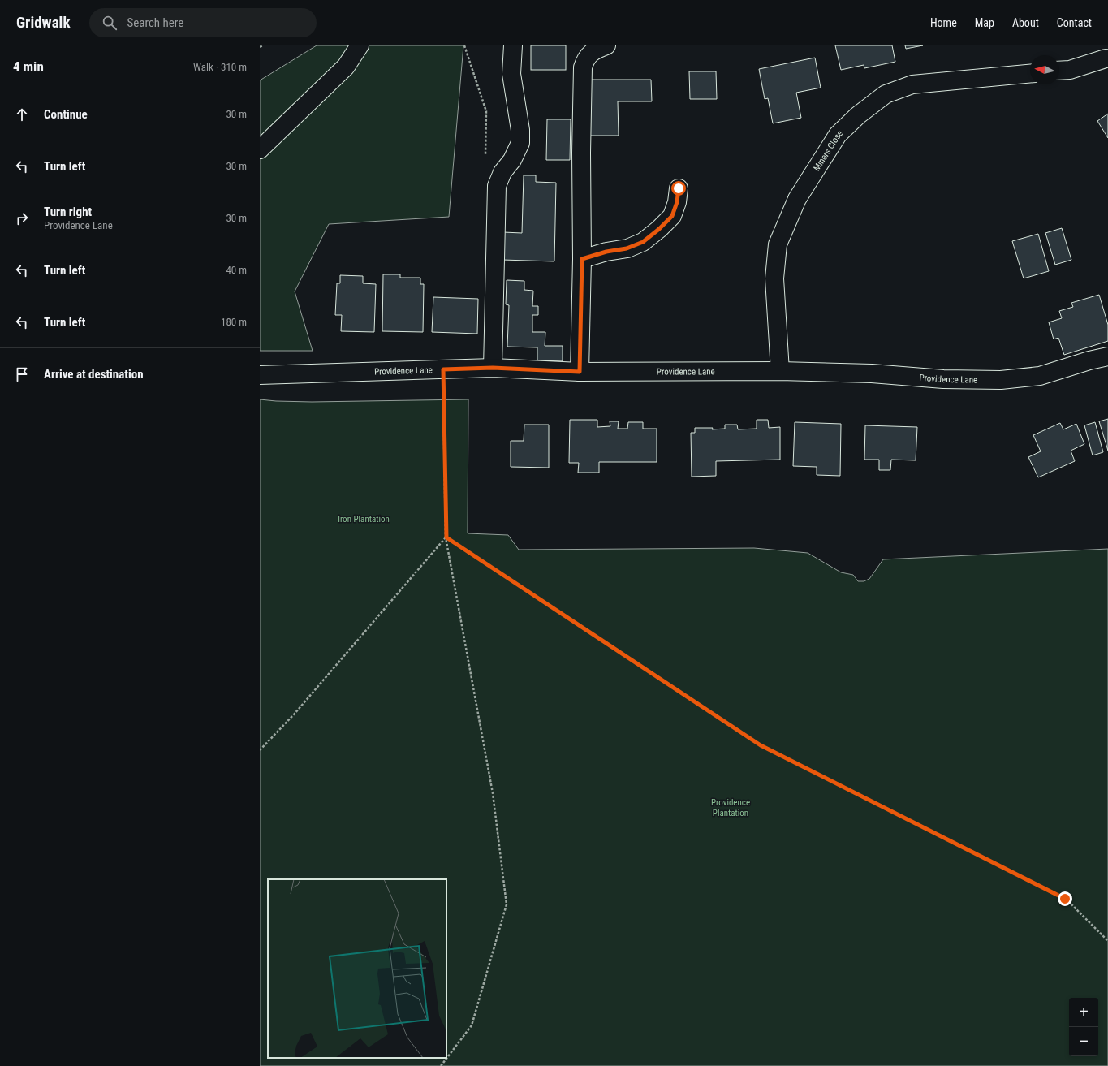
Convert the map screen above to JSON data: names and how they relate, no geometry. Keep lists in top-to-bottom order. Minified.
{"streets":{"street":["Miners Close","Providence Lane"]},"crossings":[["Miners Close","Providence Lane"]],"parks":["Iron Plantation","Providence Plantation"],"north":"left","page":{"header":"Gridwalk","search":"Search here","nav":["Home","Map","About","Contact"],"heading":["4 min","Walk · 310 m"],"list":[["Continue","30 m"],["Turn left","30 m"],["Turn right","Providence Lane","30 m"],["Turn left","40 m"],["Turn left","180 m"],"Arrive at destination"],"map_buttons":["+","−"]}}
